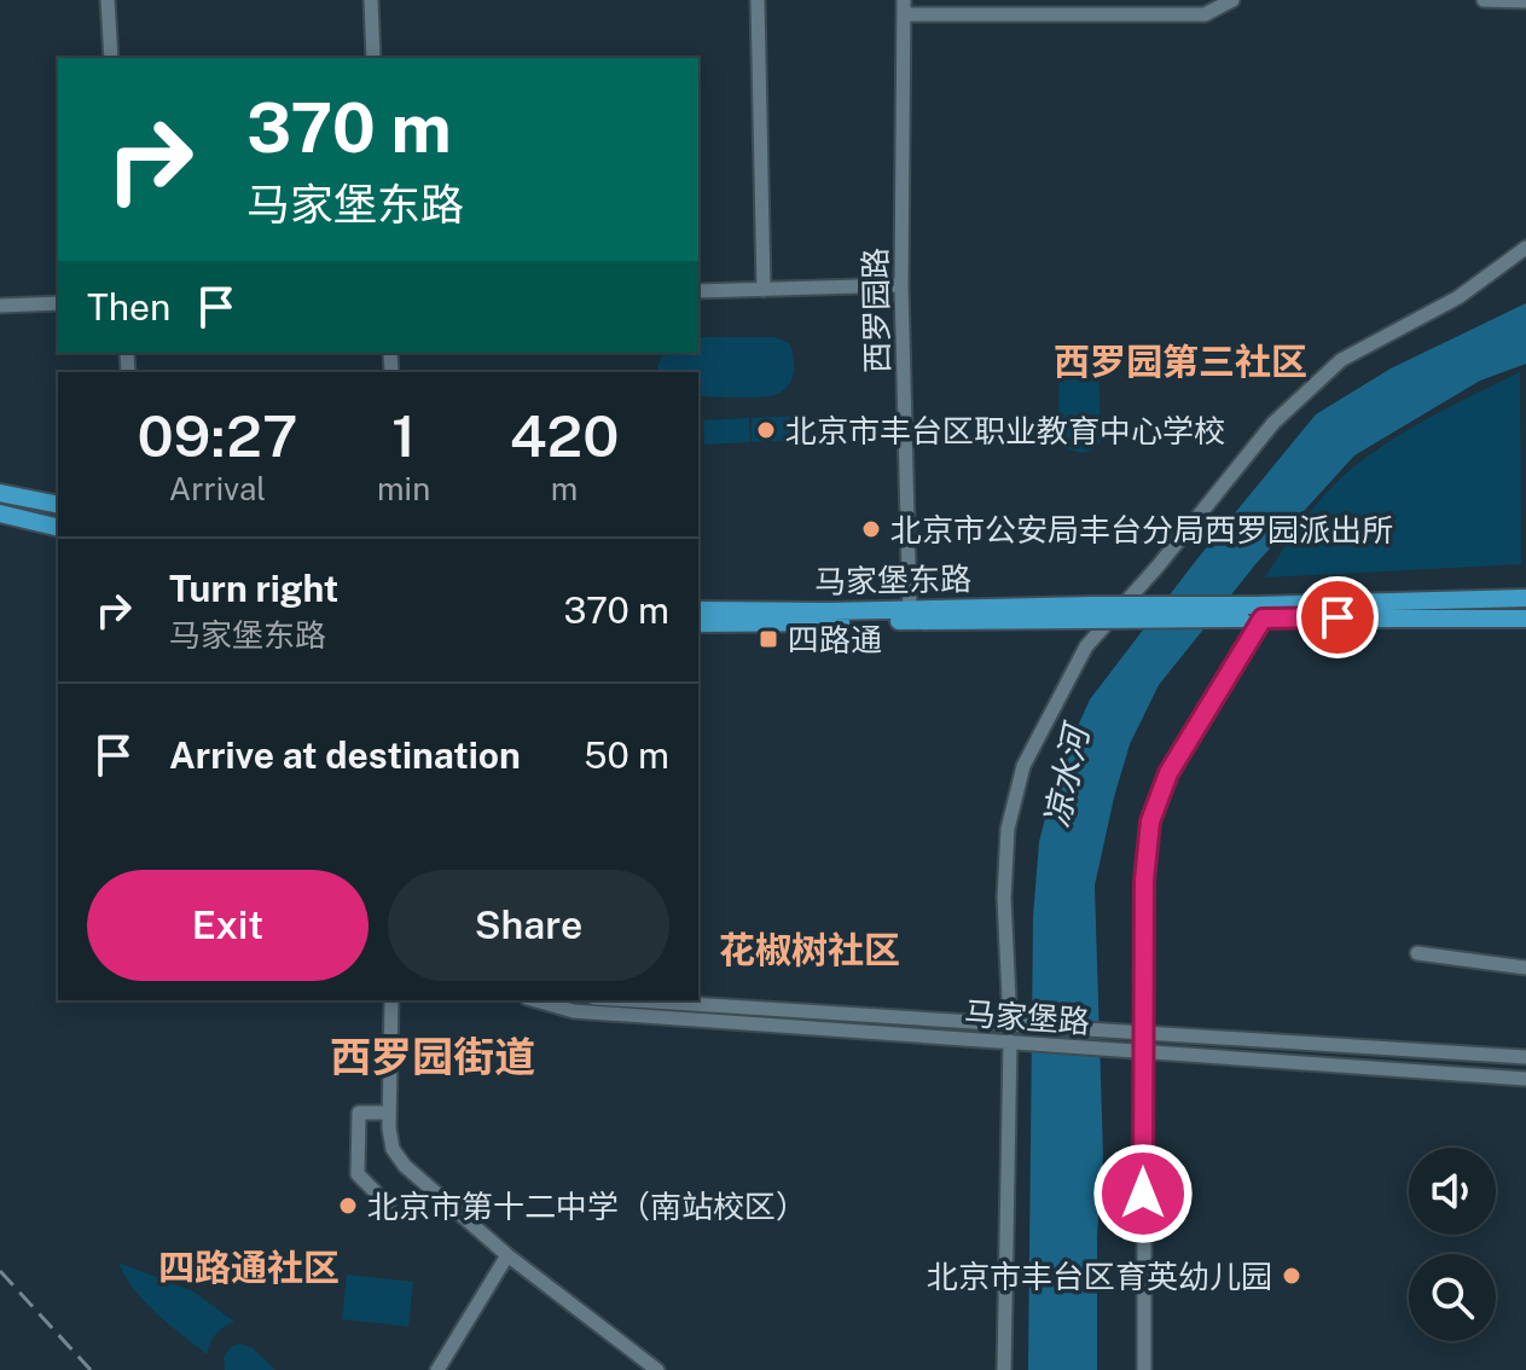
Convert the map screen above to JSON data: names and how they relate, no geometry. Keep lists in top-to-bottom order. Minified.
{"streets":{"main road":["马家堡东路"],"street":["西罗园路","马家堡路"]},"crossings":[["西罗园路","马家堡东路"]],"districts":["西罗园第三社区","花椒树社区","西罗园街道","四路通社区"],"water":["凉水河"],"places":{"other":["北京市丰台区职业教育中心学校","北京市公安局丰台分局西罗园派出所","北京市第十二中学（南站校区）","北京市丰台区育英幼儿园"],"transit":["四路通"]},"page":{"turn":["370 m","马家堡东路"],"then":"Then","eta":["09:27","Arrival","1","min","420","m"],"list":[{"name":"Turn right","note":"马家堡东路","value":"370 m"},{"name":"Arrive at destination","value":"50 m"}],"buttons":["Exit","Share"]}}
